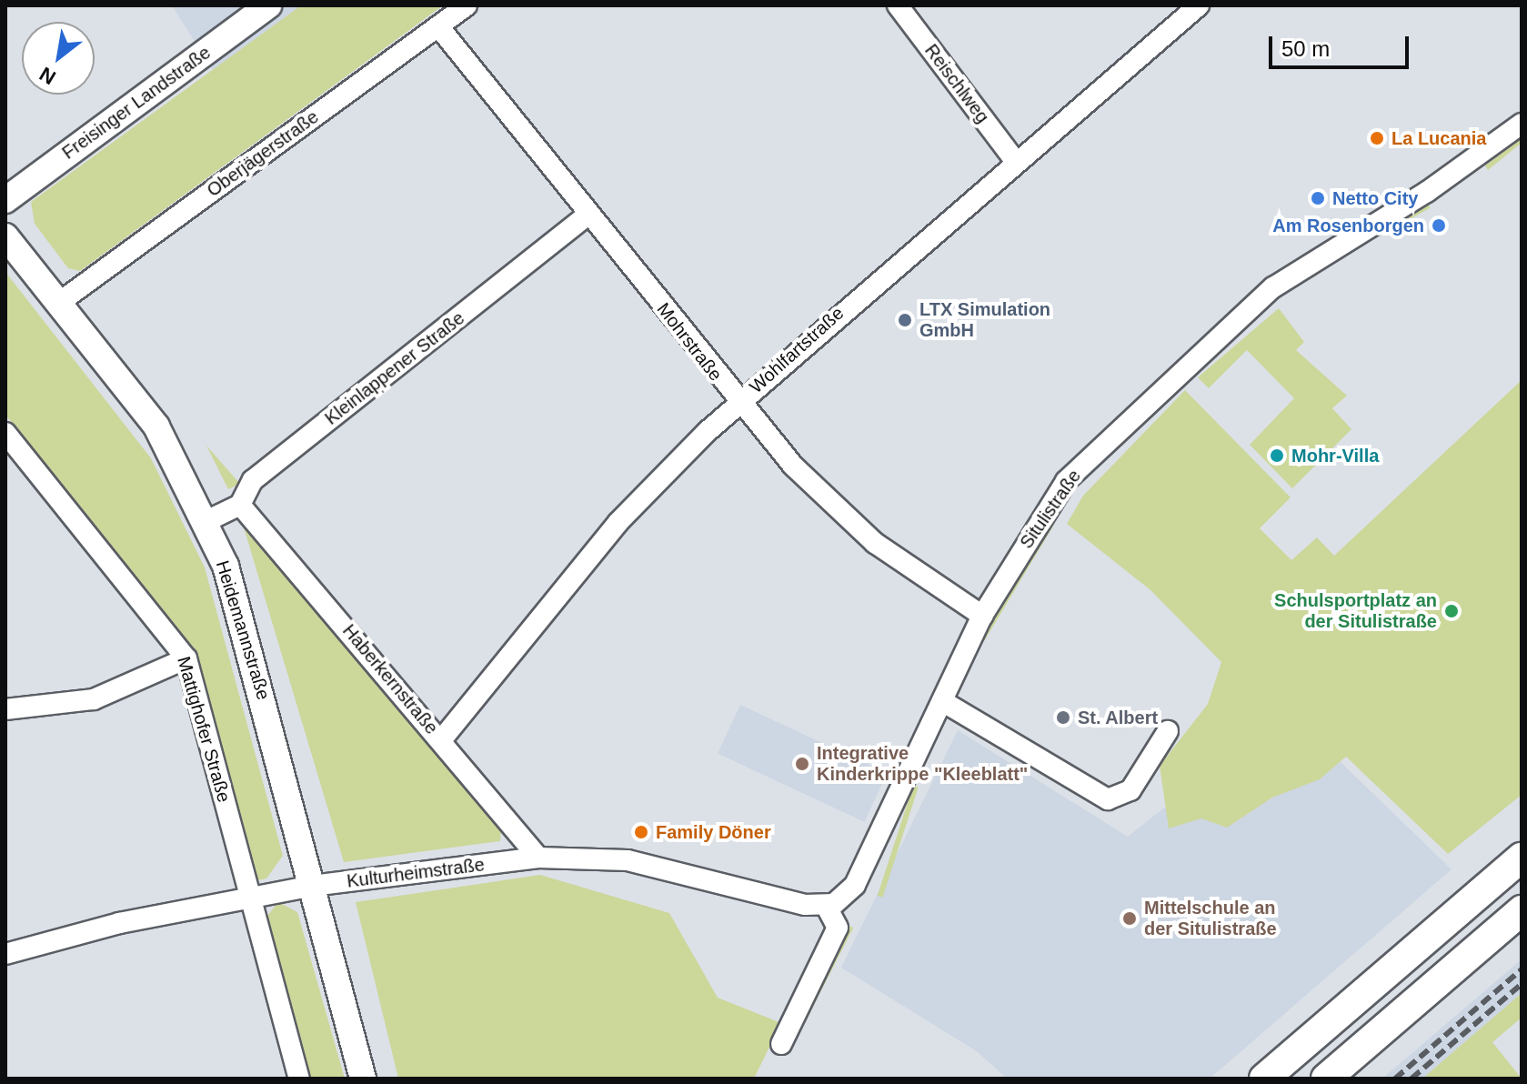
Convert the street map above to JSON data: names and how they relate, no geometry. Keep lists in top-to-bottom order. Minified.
{"streets":{"main road":["Freisinger Landstraße","Heidemannstraße"],"street":["Reischlweg","Oberjägerstraße","Mohrstraße","Wohlfartstraße","Kleinlappener Straße","Situlistraße","Haberkernstraße","Mattighofer Straße","Kulturheimstraße"]},"crossings":[["Reischlweg","Wohlfartstraße"],["Oberjägerstraße","Mohrstraße"],["Oberjägerstraße","Heidemannstraße"],["Mohrstraße","Wohlfartstraße"],["Mohrstraße","Kleinlappener Straße"],["Mohrstraße","Situlistraße"],["Wohlfartstraße","Haberkernstraße"],["Kleinlappener Straße","Haberkernstraße"],["Situlistraße","Kulturheimstraße"],["Heidemannstraße","Kulturheimstraße"],["Haberkernstraße","Kulturheimstraße"],["Mattighofer Straße","Kulturheimstraße"]],"places":["La Lucania","Netto City","Am Rosenborgen","LTX Simulation GmbH","Mohr-Villa","Schulsportplatz an der Situlistraße","St. Albert","Integrative Kinderkrippe \"Kleeblatt\"","Family Döner","Mittelschule an der Situlistraße"],"scale_bar":"50 m","north":"bottom left"}
